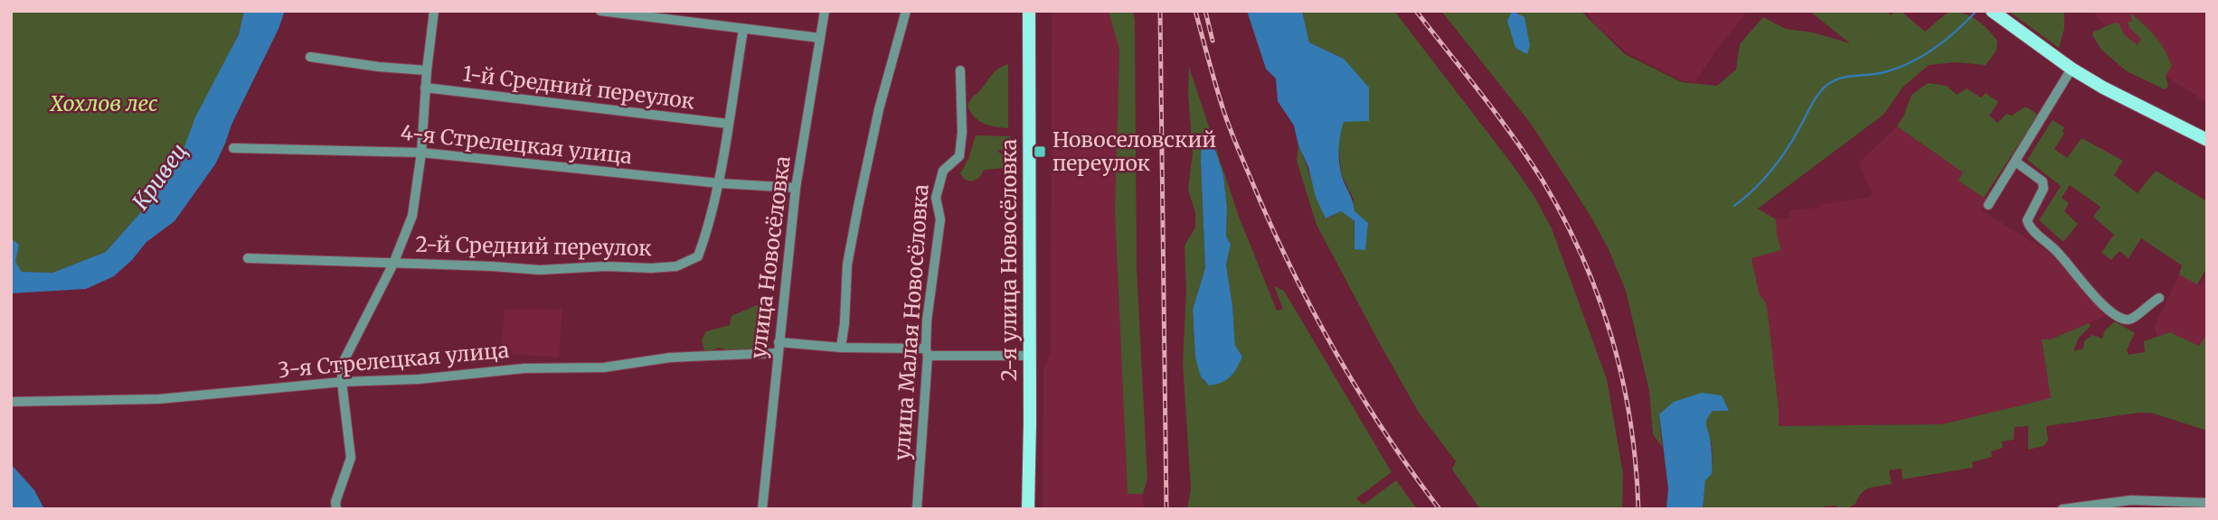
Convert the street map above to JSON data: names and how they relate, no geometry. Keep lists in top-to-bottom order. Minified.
{"streets":{"main road":["2-я улица Новосёловка"],"street":["1-й Средний переулок","4-я Стрелецкая улица","2-й Средний переулок","улица Новосёловка","улица Малая Новосёловка","3-я Стрелецкая улица"]},"crossings":[["1-й Средний переулок","2-й Средний переулок"],["4-я Стрелецкая улица","2-й Средний переулок"],["4-я Стрелецкая улица","улица Новосёловка"],["улица Новосёловка","3-я Стрелецкая улица"],["2-я улица Новосёловка","3-я Стрелецкая улица"],["улица Малая Новосёловка","3-я Стрелецкая улица"]],"water":["Кривец"],"parks":["Хохлов лес"],"places":{"transit":["Новоселовский переулок"]}}
